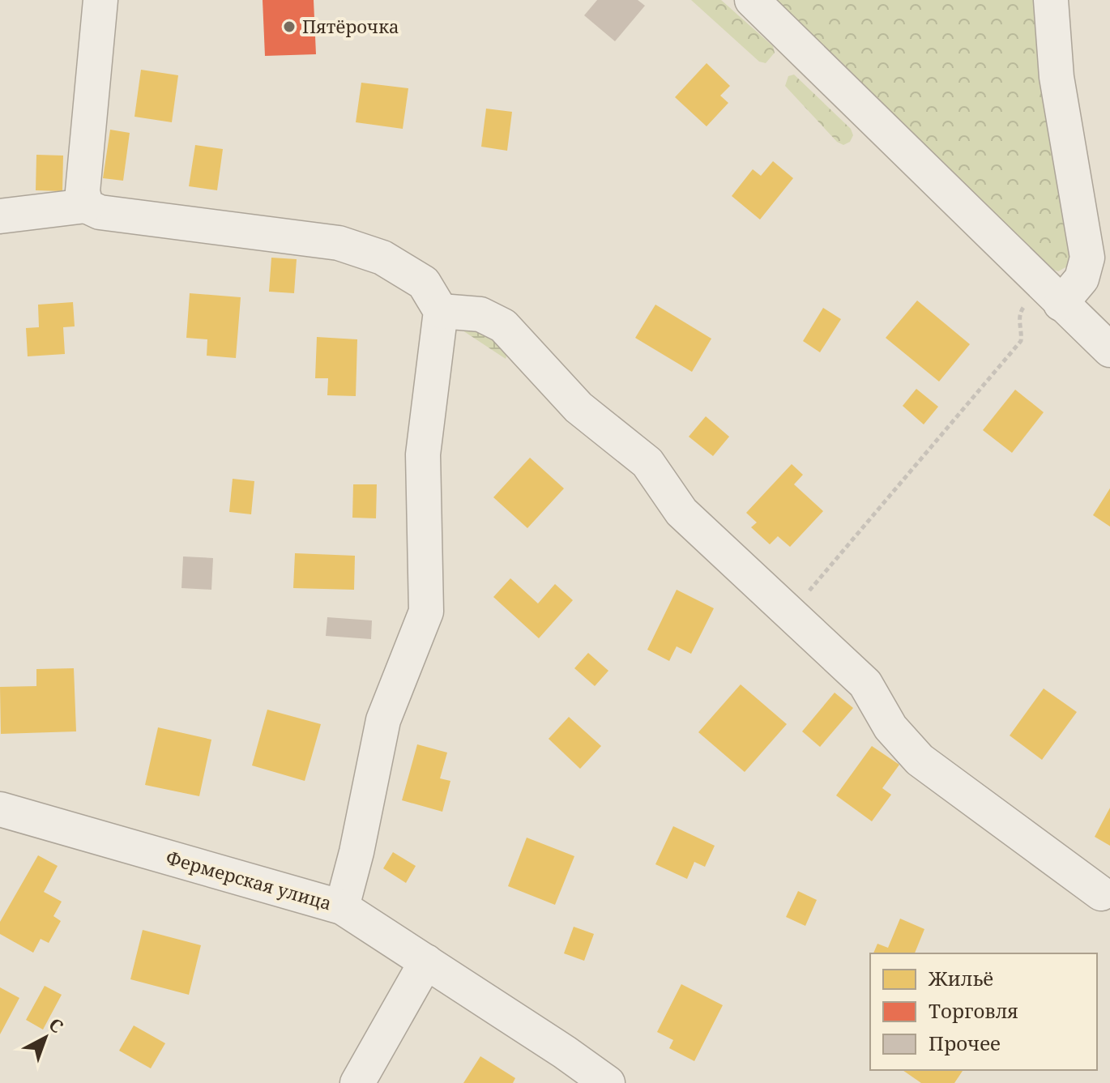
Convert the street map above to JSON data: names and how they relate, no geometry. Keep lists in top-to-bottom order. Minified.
{"streets":{"street":["Фермерская улица"]},"places":["Пятёрочка"],"legend":["Жильё","Торговля","Прочее"],"north":"top right"}
